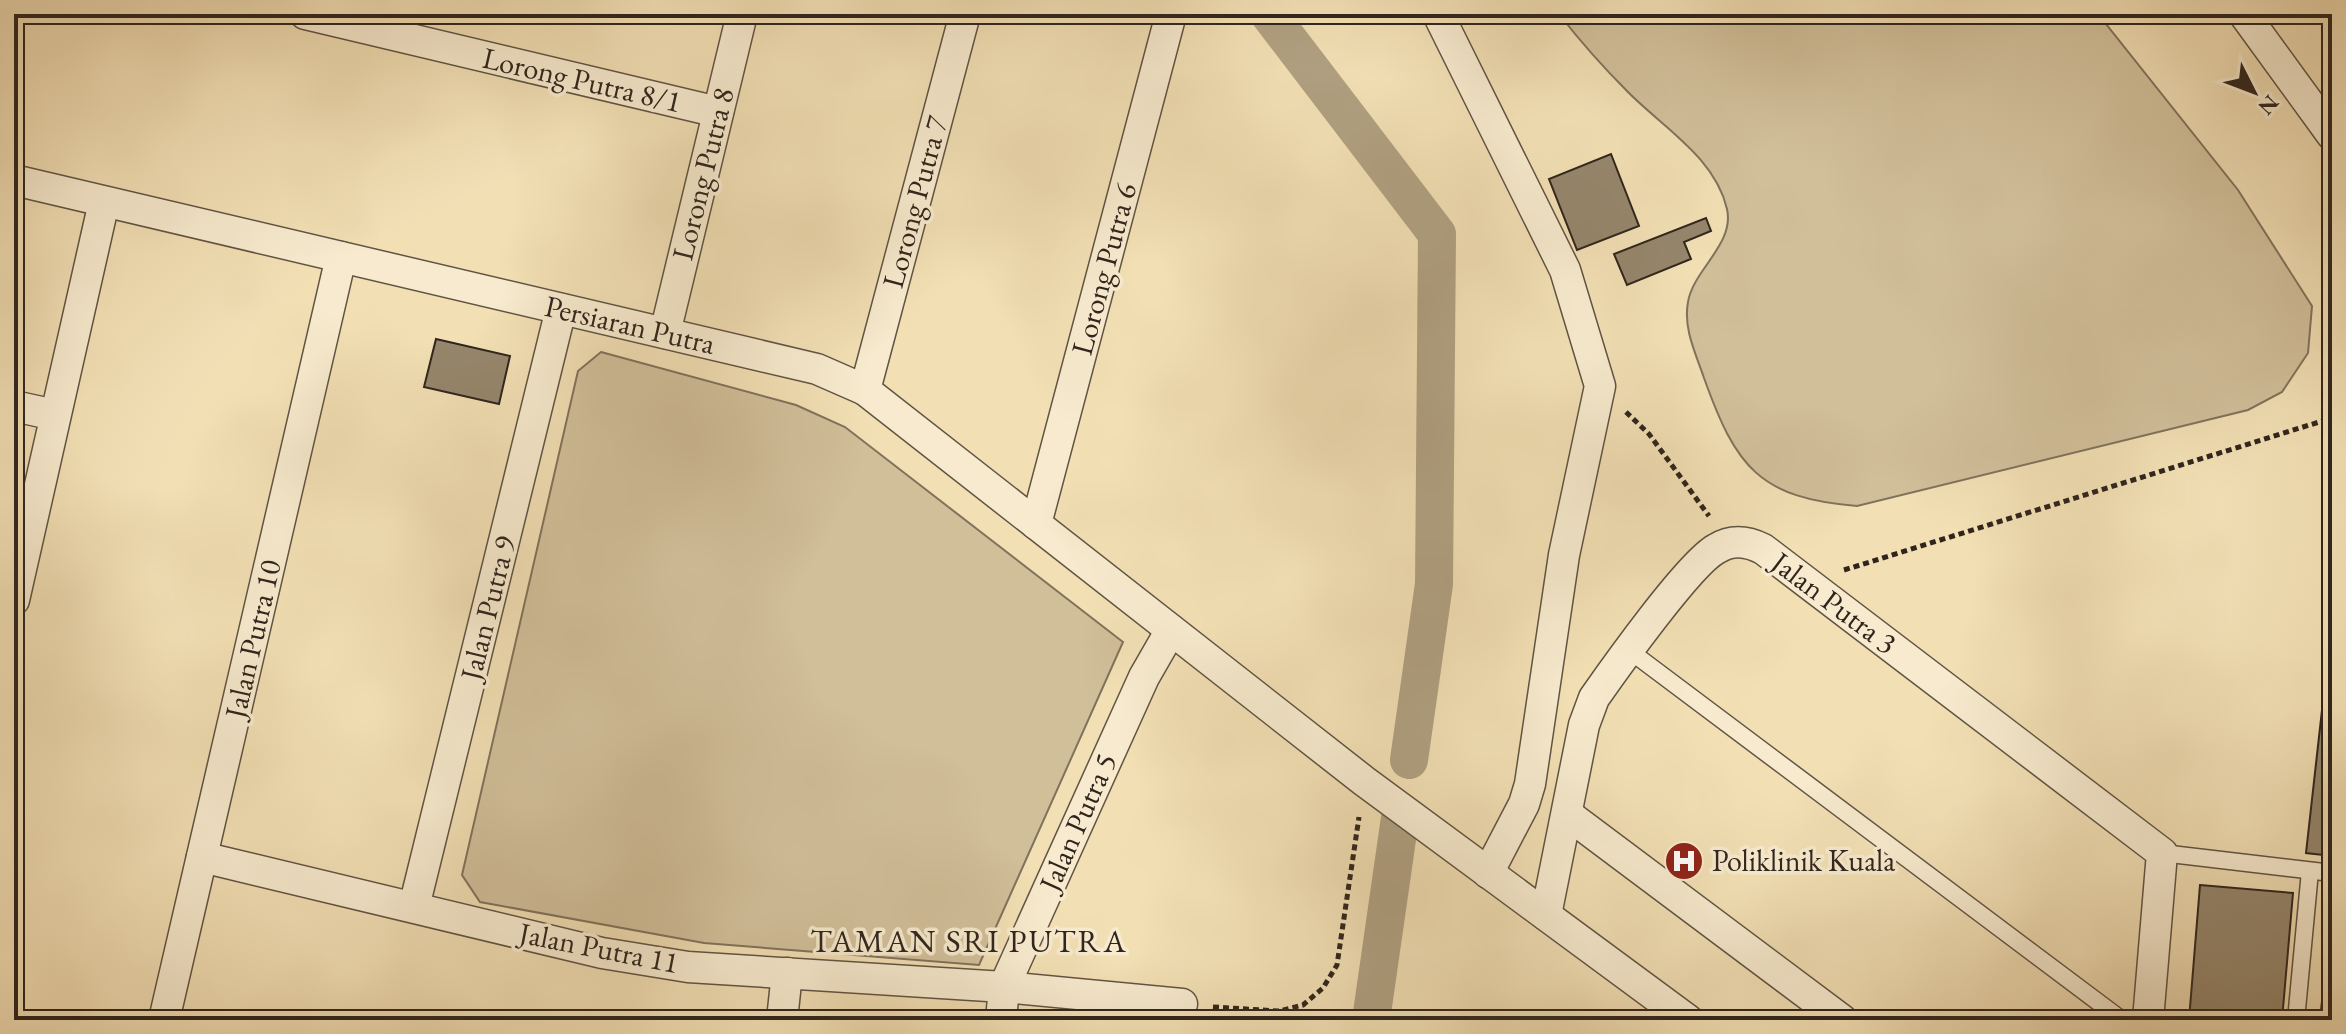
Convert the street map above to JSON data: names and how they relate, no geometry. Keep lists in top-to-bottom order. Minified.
{"streets":{"street":["Lorong Putra 8/1","Lorong Putra 8","Lorong Putra 7","Lorong Putra 6","Persiaran Putra","Jalan Putra 3","Jalan Putra 9","Jalan Putra 10","Jalan Putra 5","Jalan Putra 11"]},"crossings":[["Lorong Putra 8/1","Lorong Putra 8"],["Lorong Putra 8","Persiaran Putra"],["Lorong Putra 7","Persiaran Putra"],["Lorong Putra 6","Persiaran Putra"],["Persiaran Putra","Jalan Putra 9"],["Persiaran Putra","Jalan Putra 10"],["Persiaran Putra","Jalan Putra 5"],["Jalan Putra 9","Jalan Putra 11"],["Jalan Putra 10","Jalan Putra 11"],["Jalan Putra 5","Jalan Putra 11"]],"districts":["TAMAN SRI PUTRA"],"places":{"hospital":["Poliklinik Kuala"]},"north":"bottom right"}
